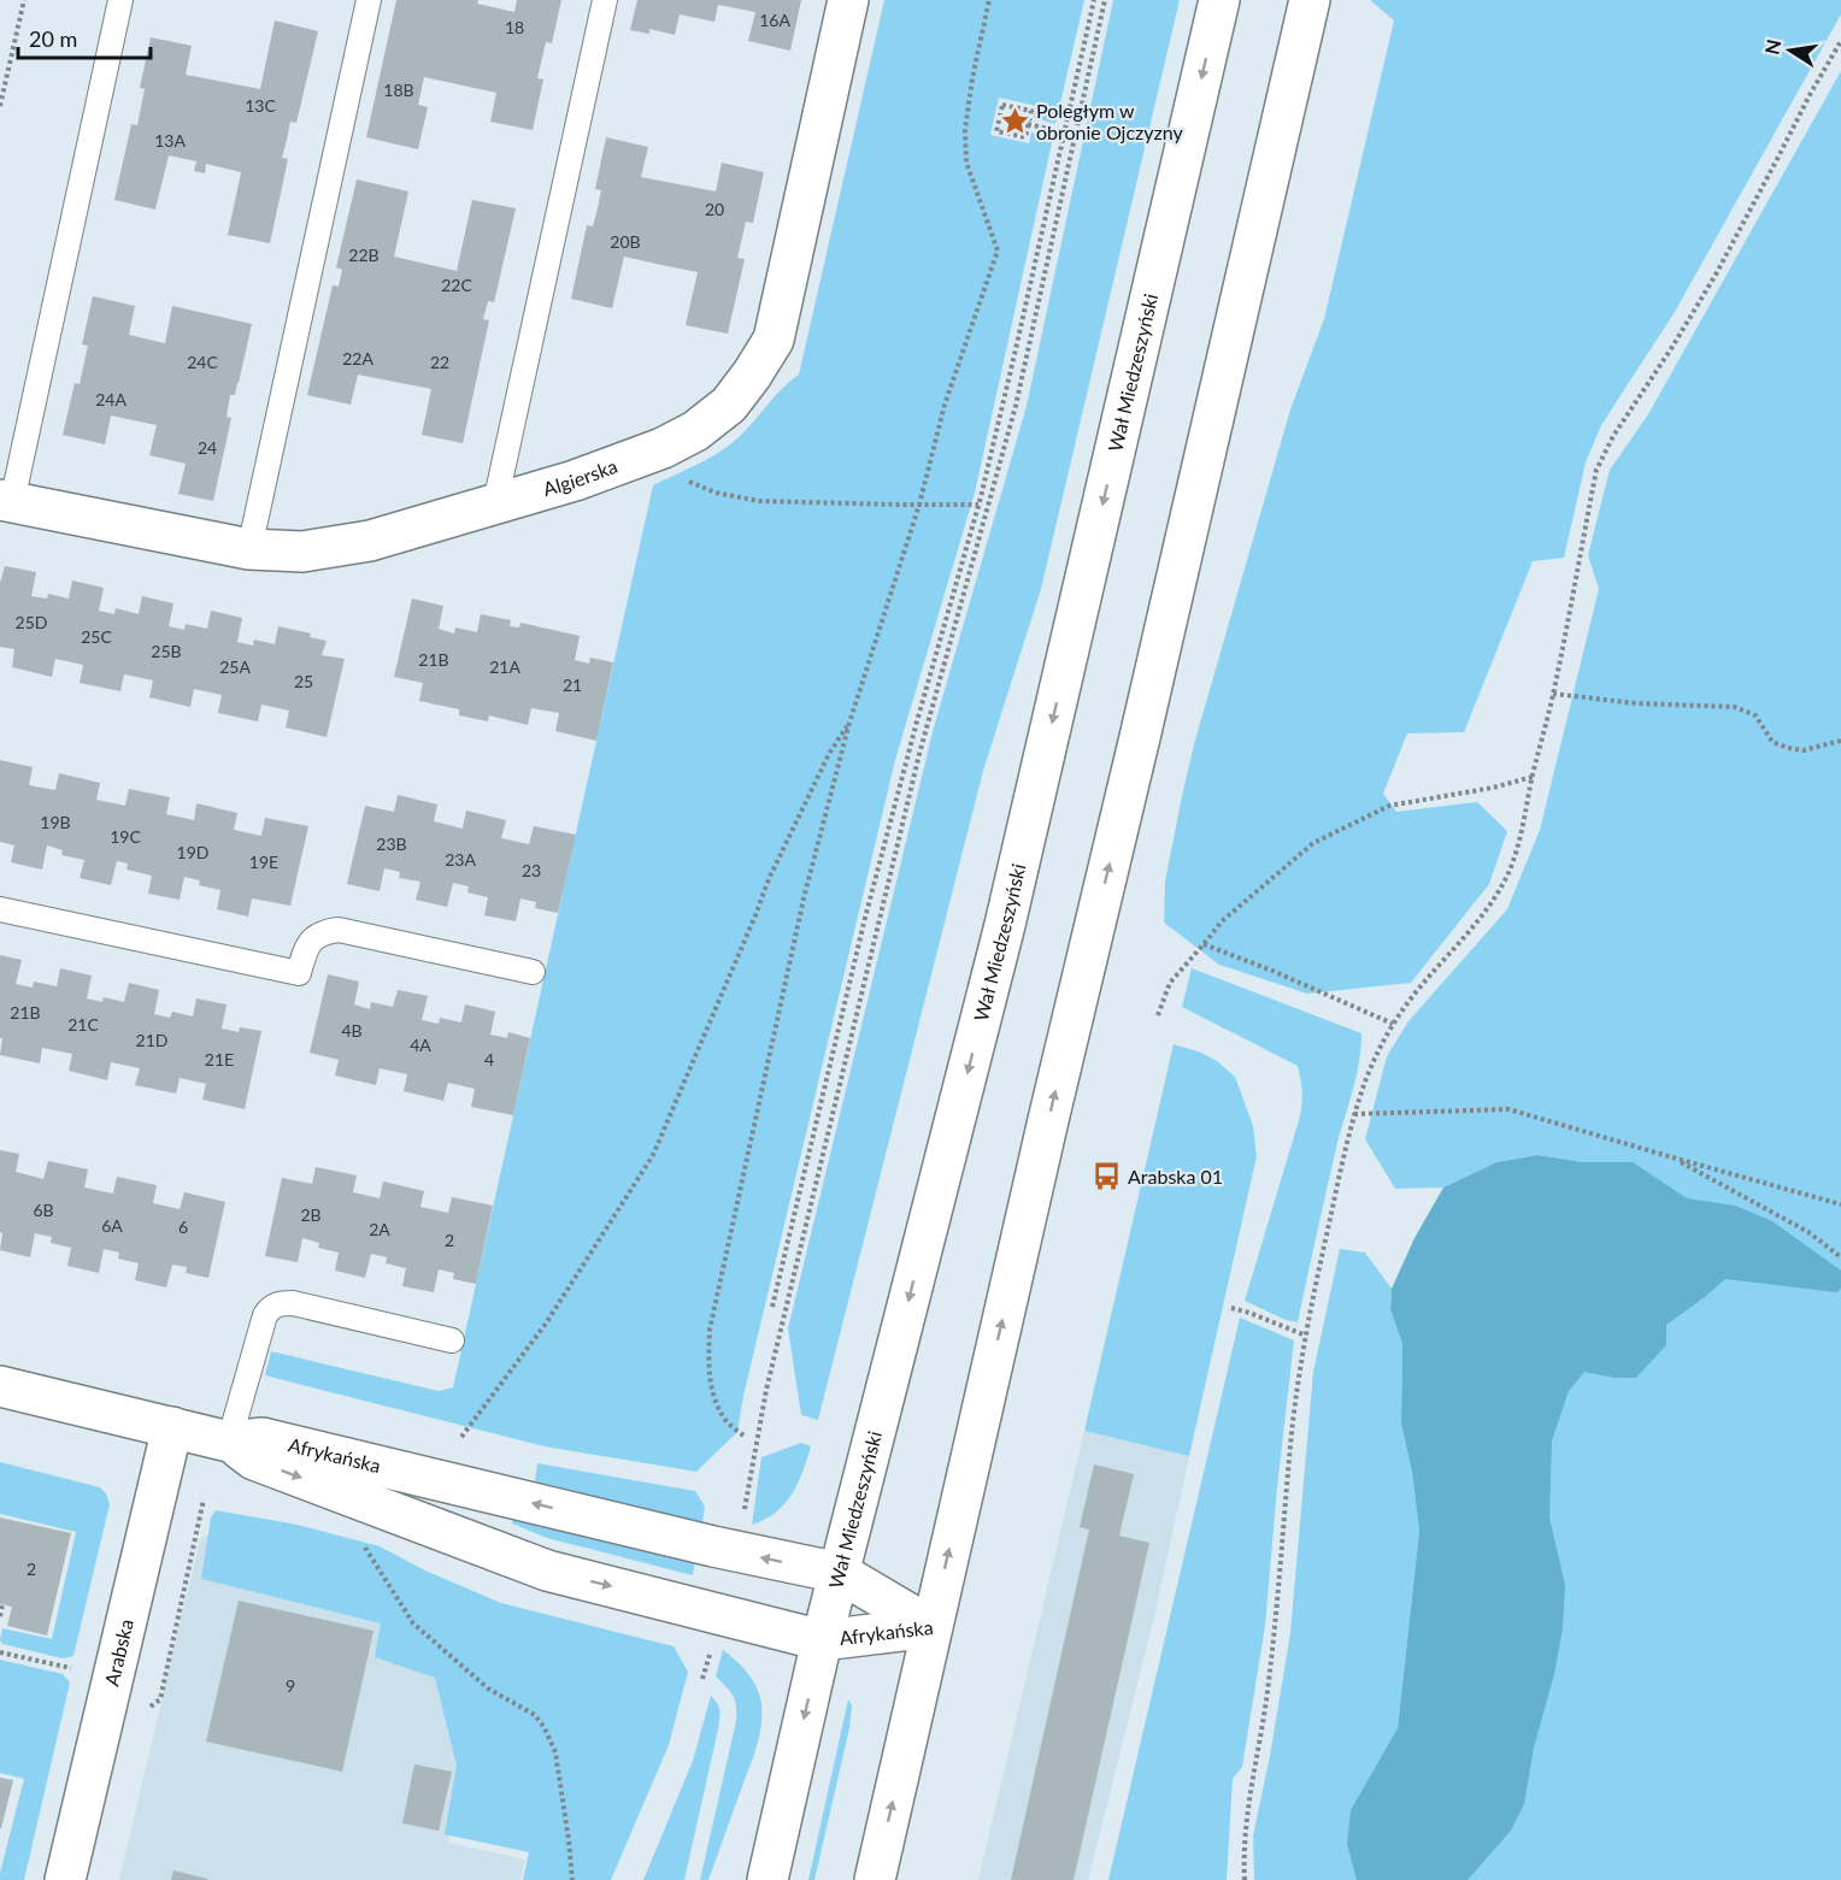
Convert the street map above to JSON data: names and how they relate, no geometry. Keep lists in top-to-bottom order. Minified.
{"streets":{"main road":["Wał Miedzeszyński","Algierska","Afrykańska","Arabska"]},"crossings":[["Wał Miedzeszyński","Afrykańska"],["Afrykańska","Arabska"]],"places":{"place":["Poległym w obronie Ojczyzny"],"bus stop":["Arabska 01"]},"house_numbers":["16A","18","18B","13C","13A","20","20B","22B","22C","22A","24C","22","24A","24","25D","25C","25B","21B","25A","21A","25","21","19B","19C","23B","19D","23A","19E","23","21B","21C","4B","21D","4A","21E","4","6B","2B","6A","6","2A","2","2","9"],"scale_bar":"20 m","north":"left"}
